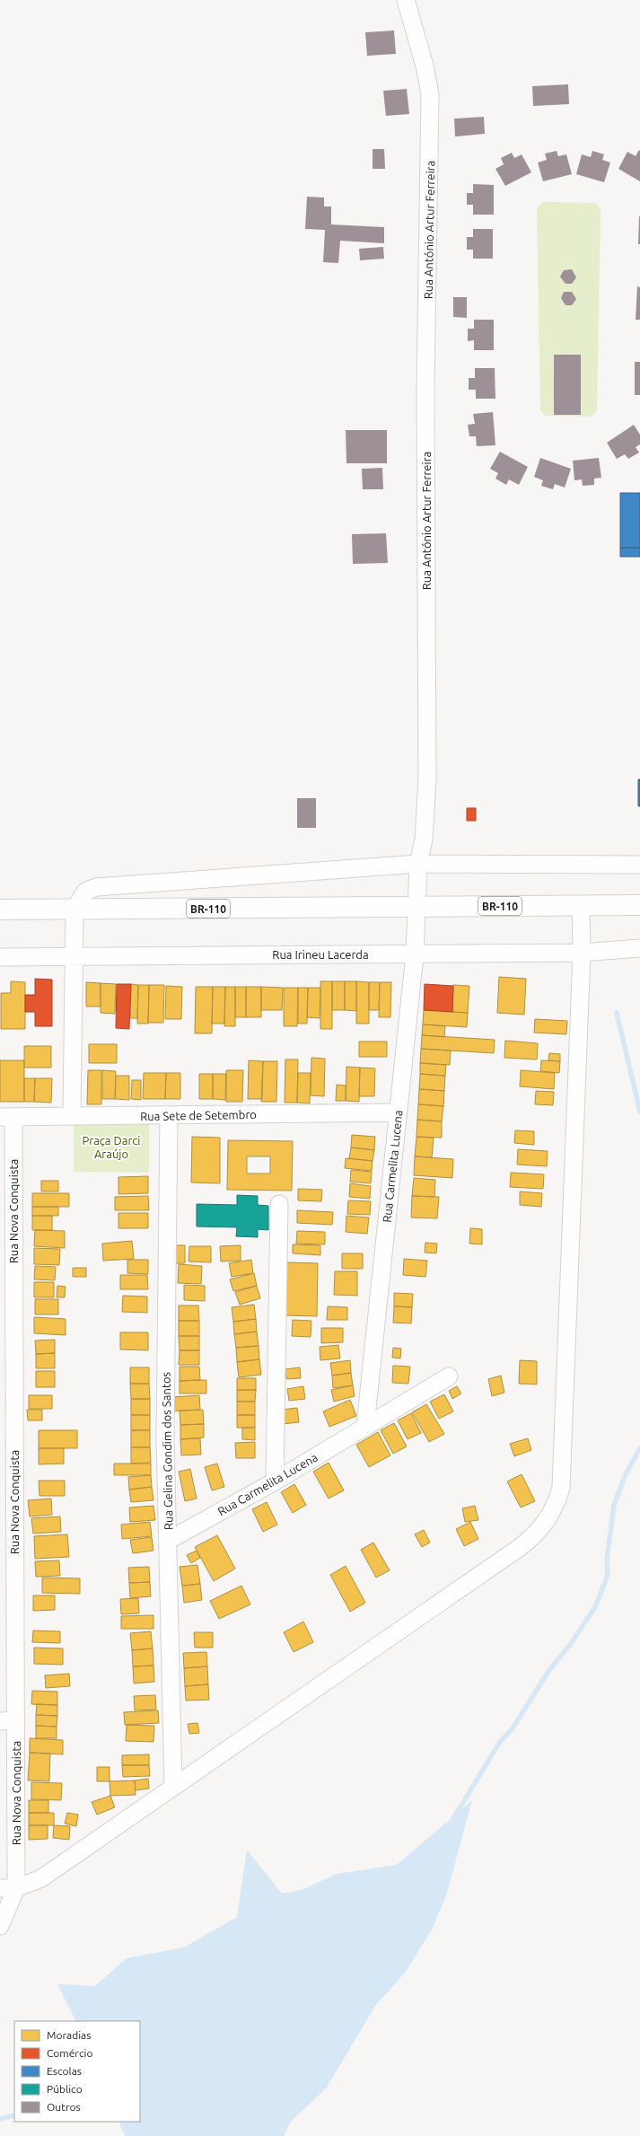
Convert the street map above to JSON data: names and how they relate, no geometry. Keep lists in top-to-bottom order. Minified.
{"streets":{"main road":["BR-110"],"street":["Rua António Artur Ferreira","Rua Irineu Lacerda","Rua Sete de Setembro","Rua Carmelita Lucena","Rua Nova Conquista","Rua Gelina Gondim dos Santos"]},"crossings":[["Rua António Artur Ferreira","BR-110"],["Rua António Artur Ferreira","Rua Carmelita Lucena"],["BR-110","Rua Carmelita Lucena"],["Rua Irineu Lacerda","Rua Carmelita Lucena"],["Rua Sete de Setembro","Rua Carmelita Lucena"],["Rua Sete de Setembro","Rua Nova Conquista"],["Rua Sete de Setembro","Rua Gelina Gondim dos Santos"],["Rua Carmelita Lucena","Rua Gelina Gondim dos Santos"]],"parks":["Praça Darci Araújo"],"legend":["Moradias","Comércio","Escolas","Público","Outros"]}
